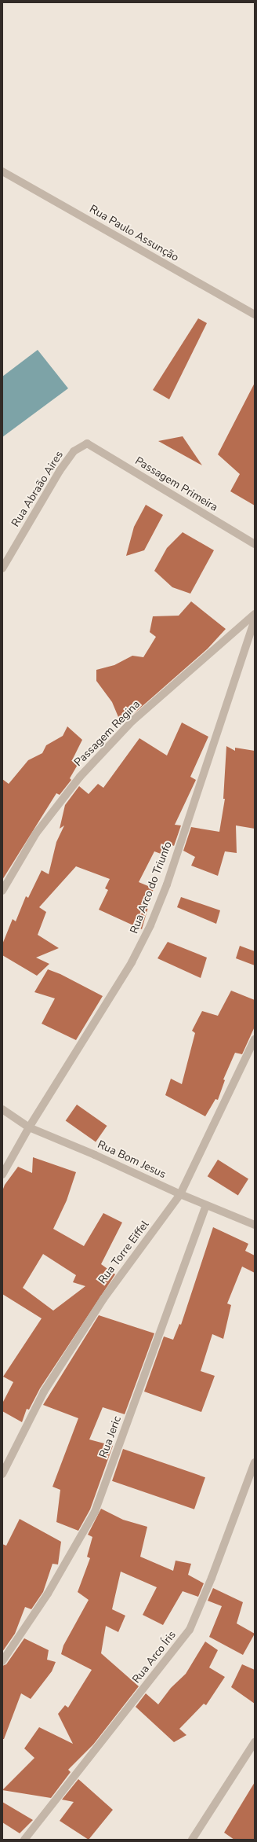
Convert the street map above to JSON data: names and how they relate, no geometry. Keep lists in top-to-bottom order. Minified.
{"streets":{"street":["Rua Paulo Assunção","Passagem Primeira","Rua Abraão Aires","Passagem Regina","Rua Arco do Triunfo","Rua Bom Jesus","Rua Torre Eiffel","Rua Jeric","Rua Arco Íris"]},"crossings":[["Passagem Primeira","Rua Abraão Aires"],["Rua Arco do Triunfo","Rua Bom Jesus"],["Rua Bom Jesus","Rua Torre Eiffel"],["Rua Bom Jesus","Rua Jeric"]]}
